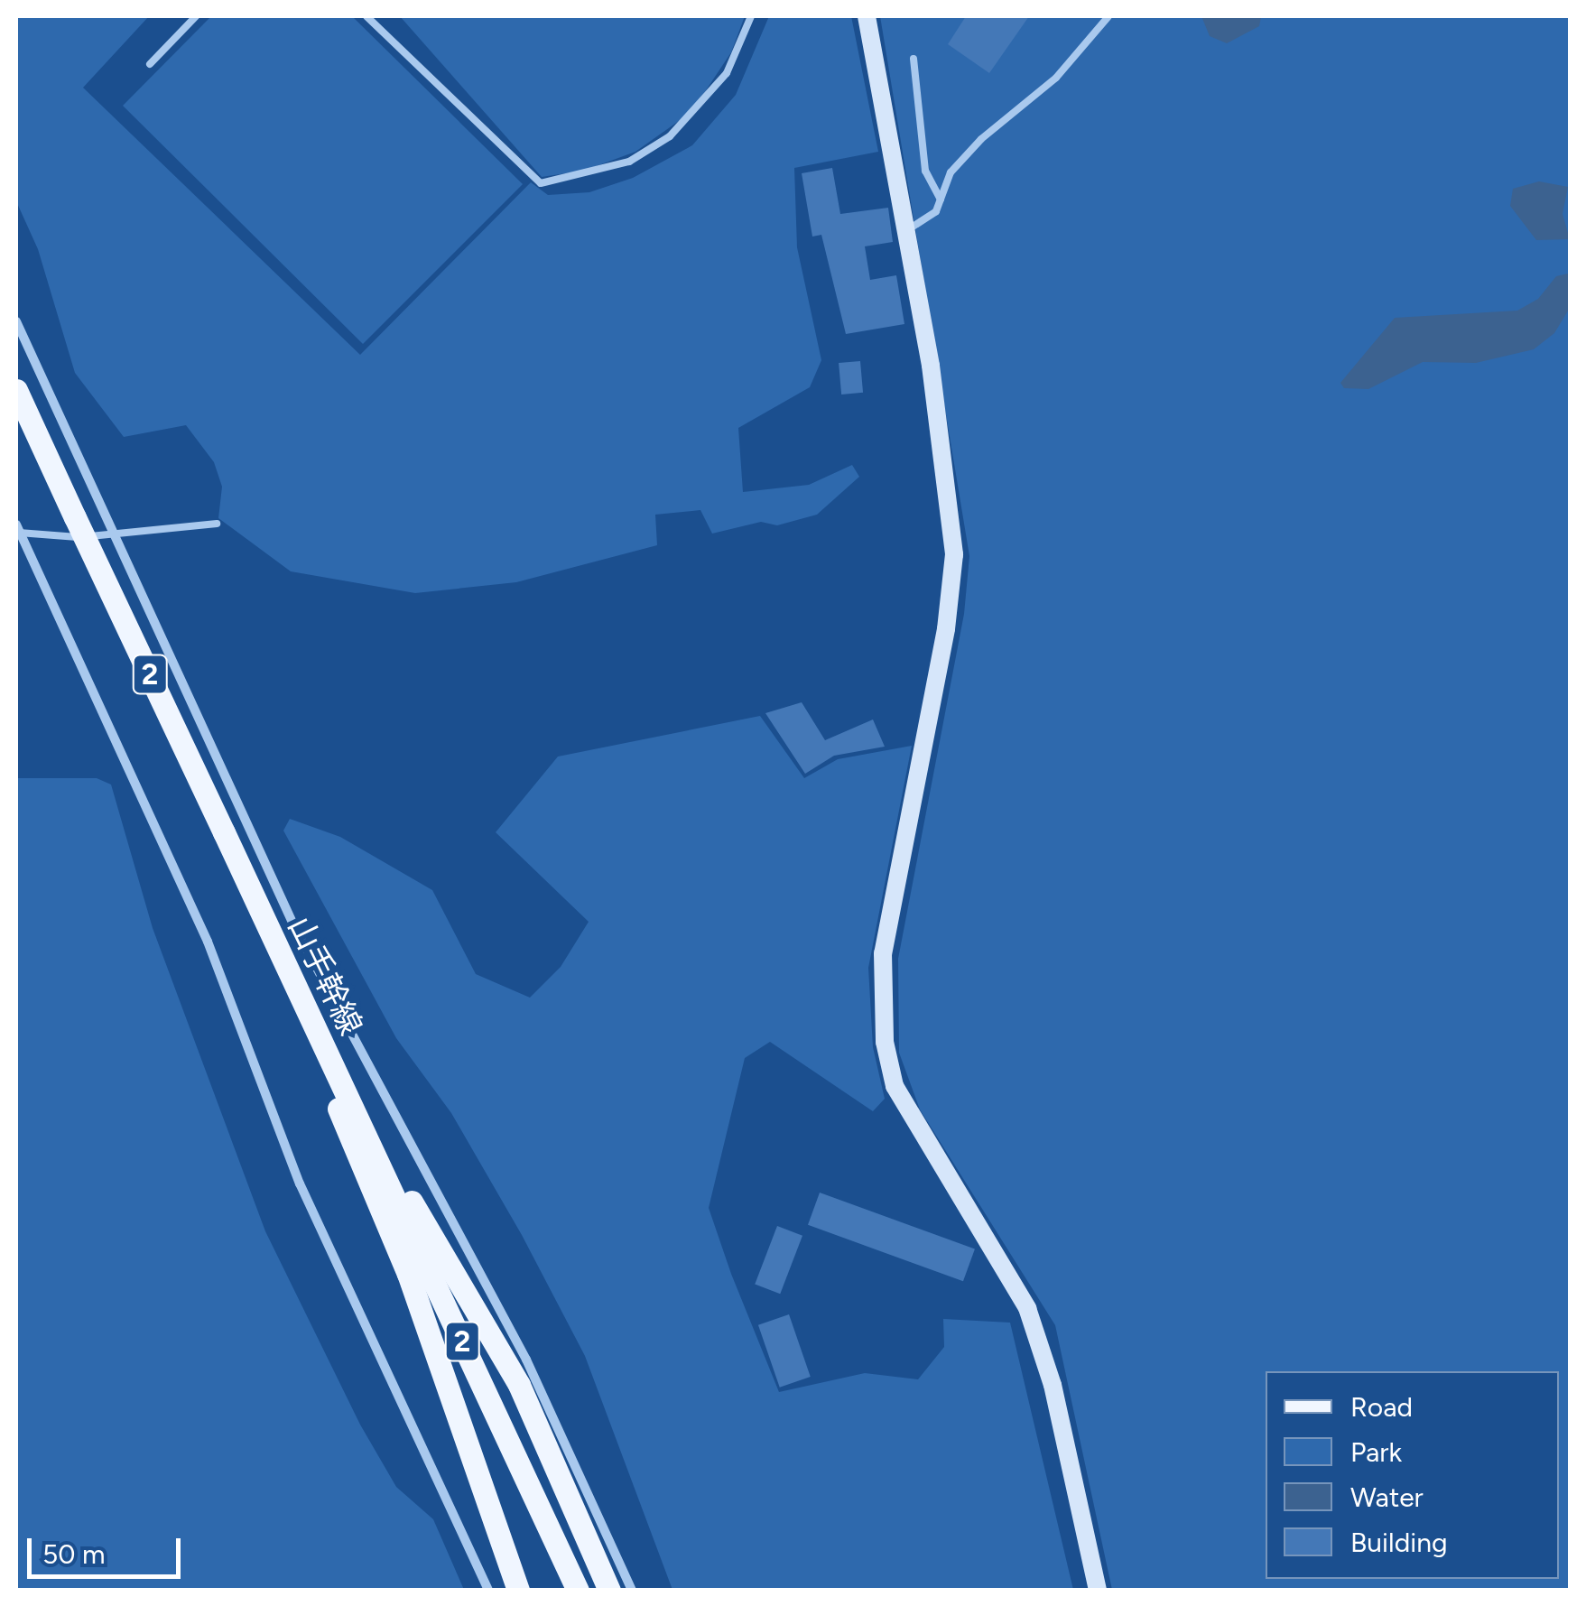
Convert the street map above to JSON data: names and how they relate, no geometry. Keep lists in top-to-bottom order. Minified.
{"streets":{"main road":["2","山手幹線"]},"legend":["Road","Park","Water","Building"],"scale_bar":"50 m"}
